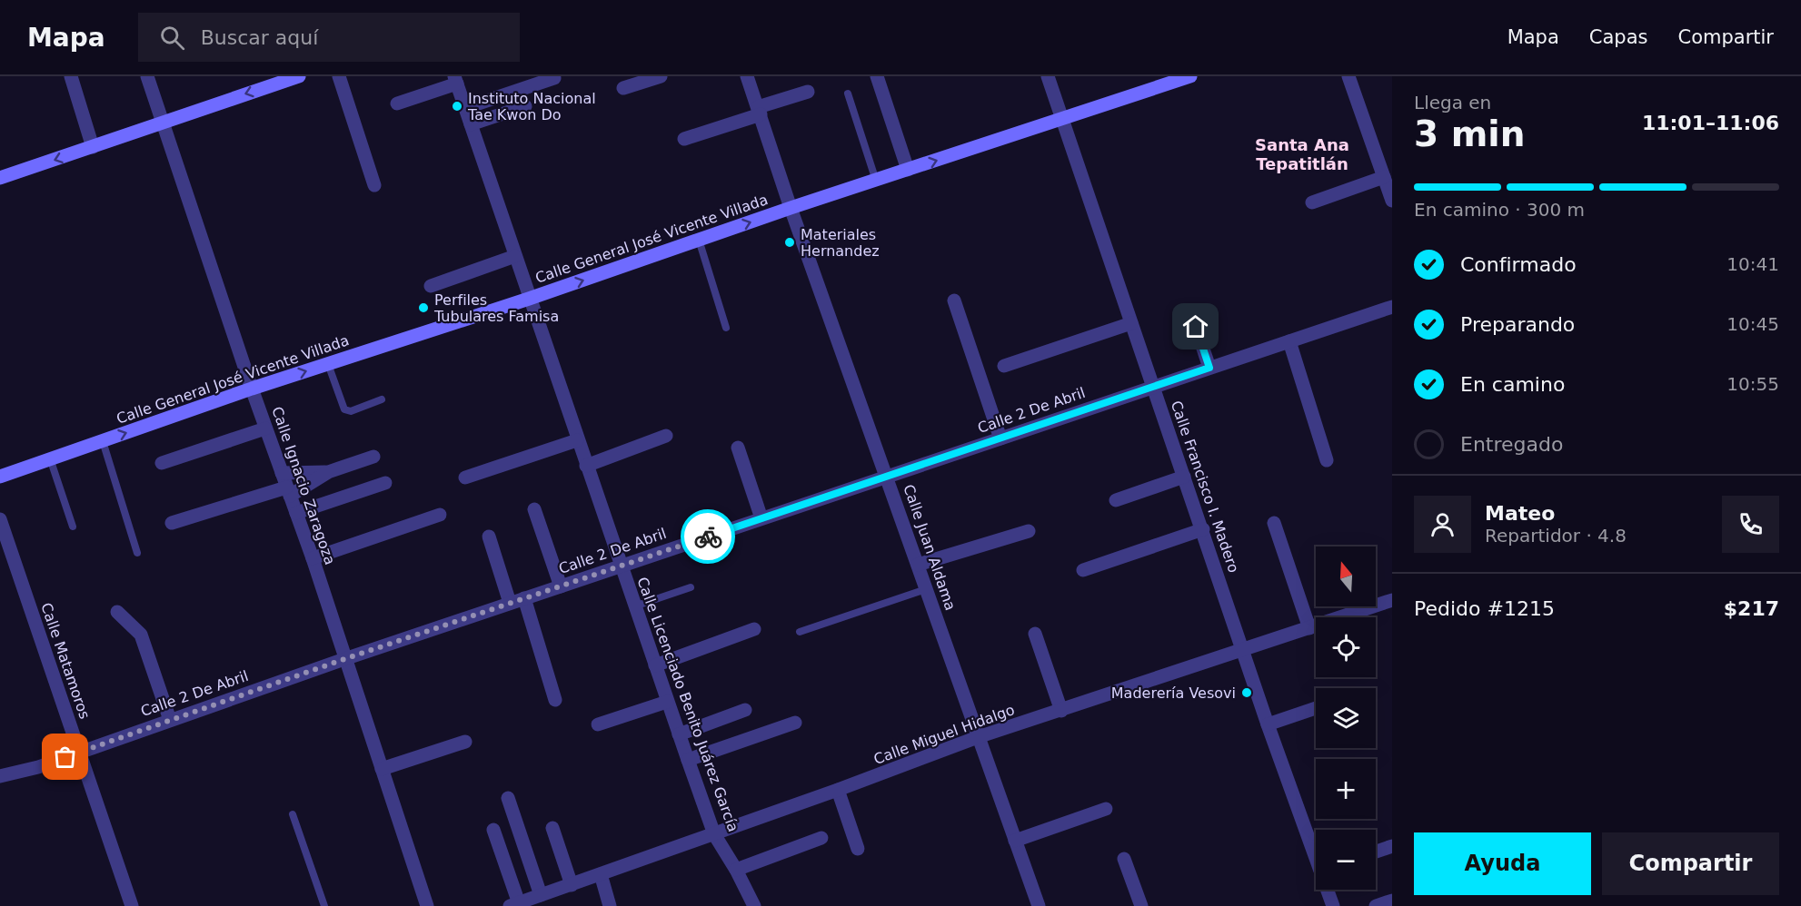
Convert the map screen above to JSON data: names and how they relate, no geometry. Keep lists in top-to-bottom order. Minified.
{"streets":{"main road":["Calle General José Vicente Villada"],"street":["Calle 2 De Abril","Calle Ignacio Zaragoza","Calle Francisco I. Madero","Calle Juan Aldama","Calle Matamoros","Calle Licenciado Benito Juárez García","Calle Miguel Hidalgo"]},"crossings":[["Calle General José Vicente Villada","Calle Ignacio Zaragoza"],["Calle General José Vicente Villada","Calle Francisco I. Madero"],["Calle General José Vicente Villada","Calle Juan Aldama"],["Calle General José Vicente Villada","Calle Licenciado Benito Juárez García"],["Calle 2 De Abril","Calle Ignacio Zaragoza"],["Calle 2 De Abril","Calle Francisco I. Madero"],["Calle 2 De Abril","Calle Juan Aldama"],["Calle 2 De Abril","Calle Matamoros"],["Calle 2 De Abril","Calle Licenciado Benito Juárez García"],["Calle Francisco I. Madero","Calle Miguel Hidalgo"],["Calle Juan Aldama","Calle Miguel Hidalgo"],["Calle Licenciado Benito Juárez García","Calle Miguel Hidalgo"]],"one_way":["Calle General José Vicente Villada"],"districts":["Santa Ana Tepatitlán"],"places":["Instituto Nacional Tae Kwon Do","Materiales Hernandez","Perfiles Tubulares Famisa","Maderería Vesovi"],"north":"top","page":{"header":"Mapa","search":"Buscar aquí","nav":["Mapa","Capas","Compartir"],"heading":["3 min","Llega en","11:01–11:06"],"panel":["Mateo","Repartidor · 4.8","Pedido #1215","$217"],"bar":"En camino · 300 m","list":[["Confirmado","10:41"],["Preparando","10:45"],["En camino","10:55"],"Entregado"],"map_buttons":["+","−"],"buttons":["Ayuda","Compartir"]}}
